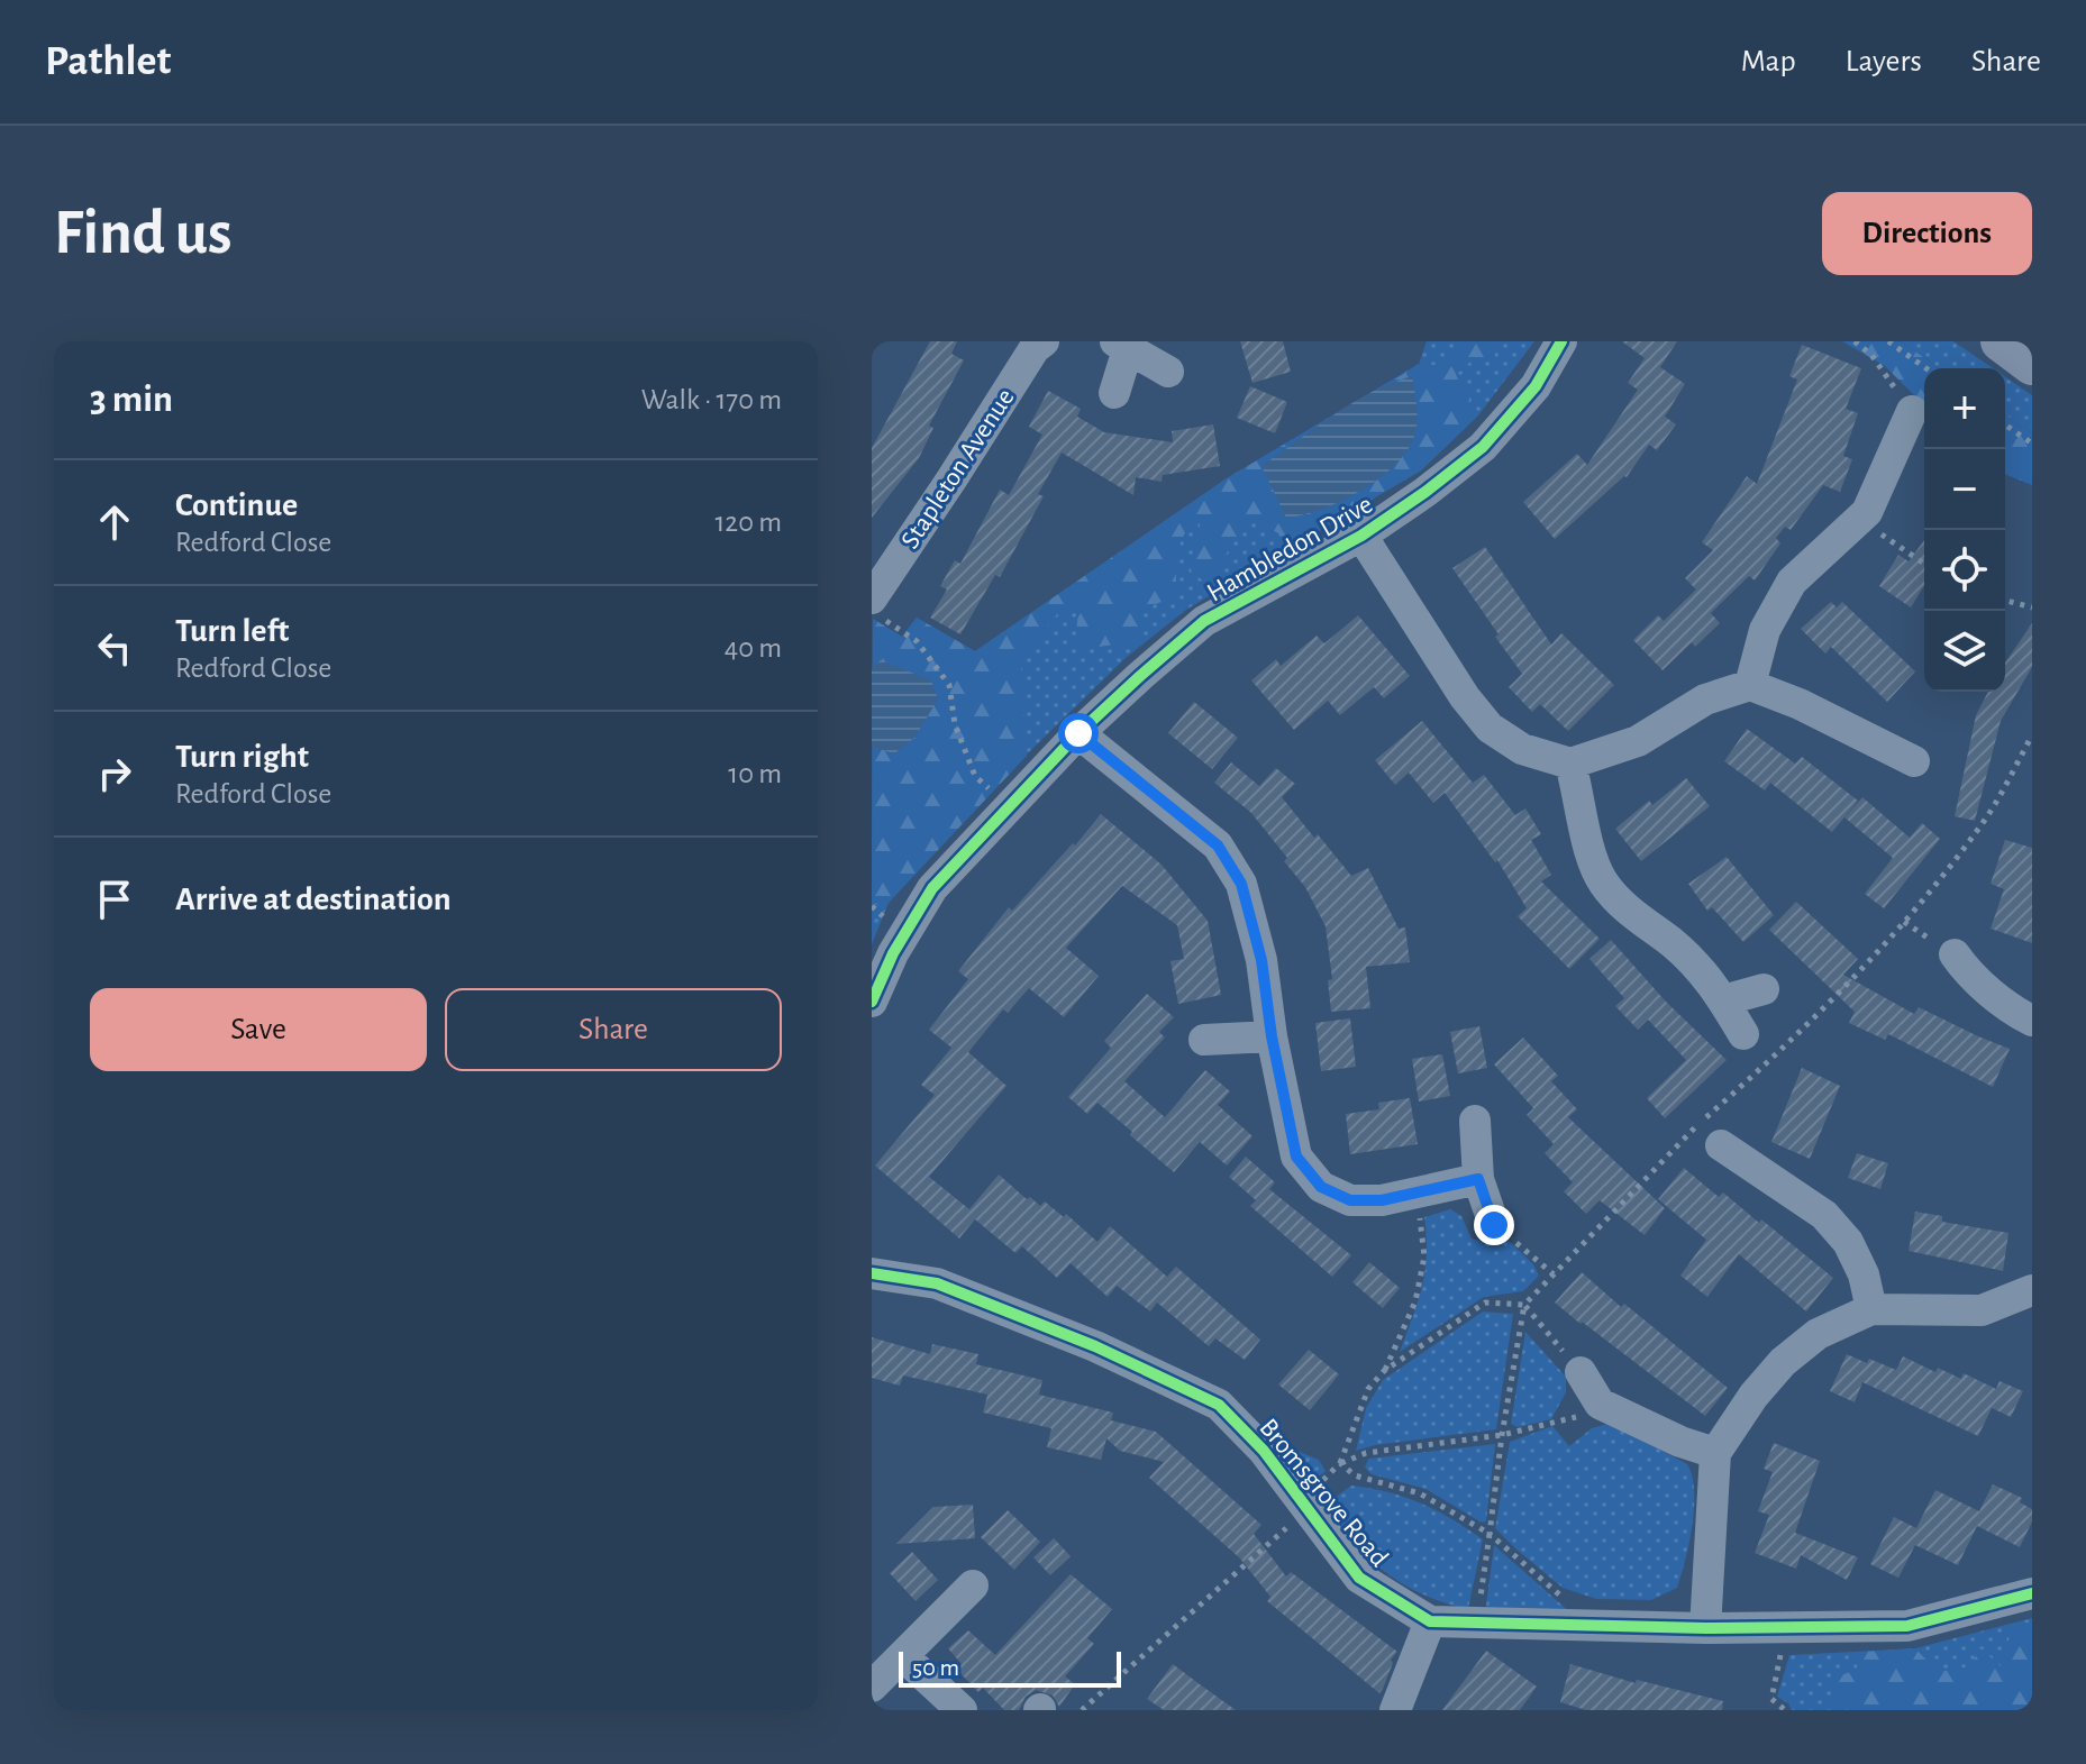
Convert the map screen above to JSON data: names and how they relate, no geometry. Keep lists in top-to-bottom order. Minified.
{"streets":{"street":["Stapleton Avenue","Hambledon Drive","Bromsgrove Road"]},"scale_bar":"50 m","page":{"header":"Pathlet","nav":["Map","Layers","Share"],"buttons":["Directions",["Save","Share"]],"title":"Find us","heading":["3 min","Walk · 170 m"],"map_buttons":["+","−"],"list":[["Continue","Redford Close","120 m"],["Turn left","Redford Close","40 m"],["Turn right","Redford Close","10 m"],"Arrive at destination"],"scale":"50 m"}}
